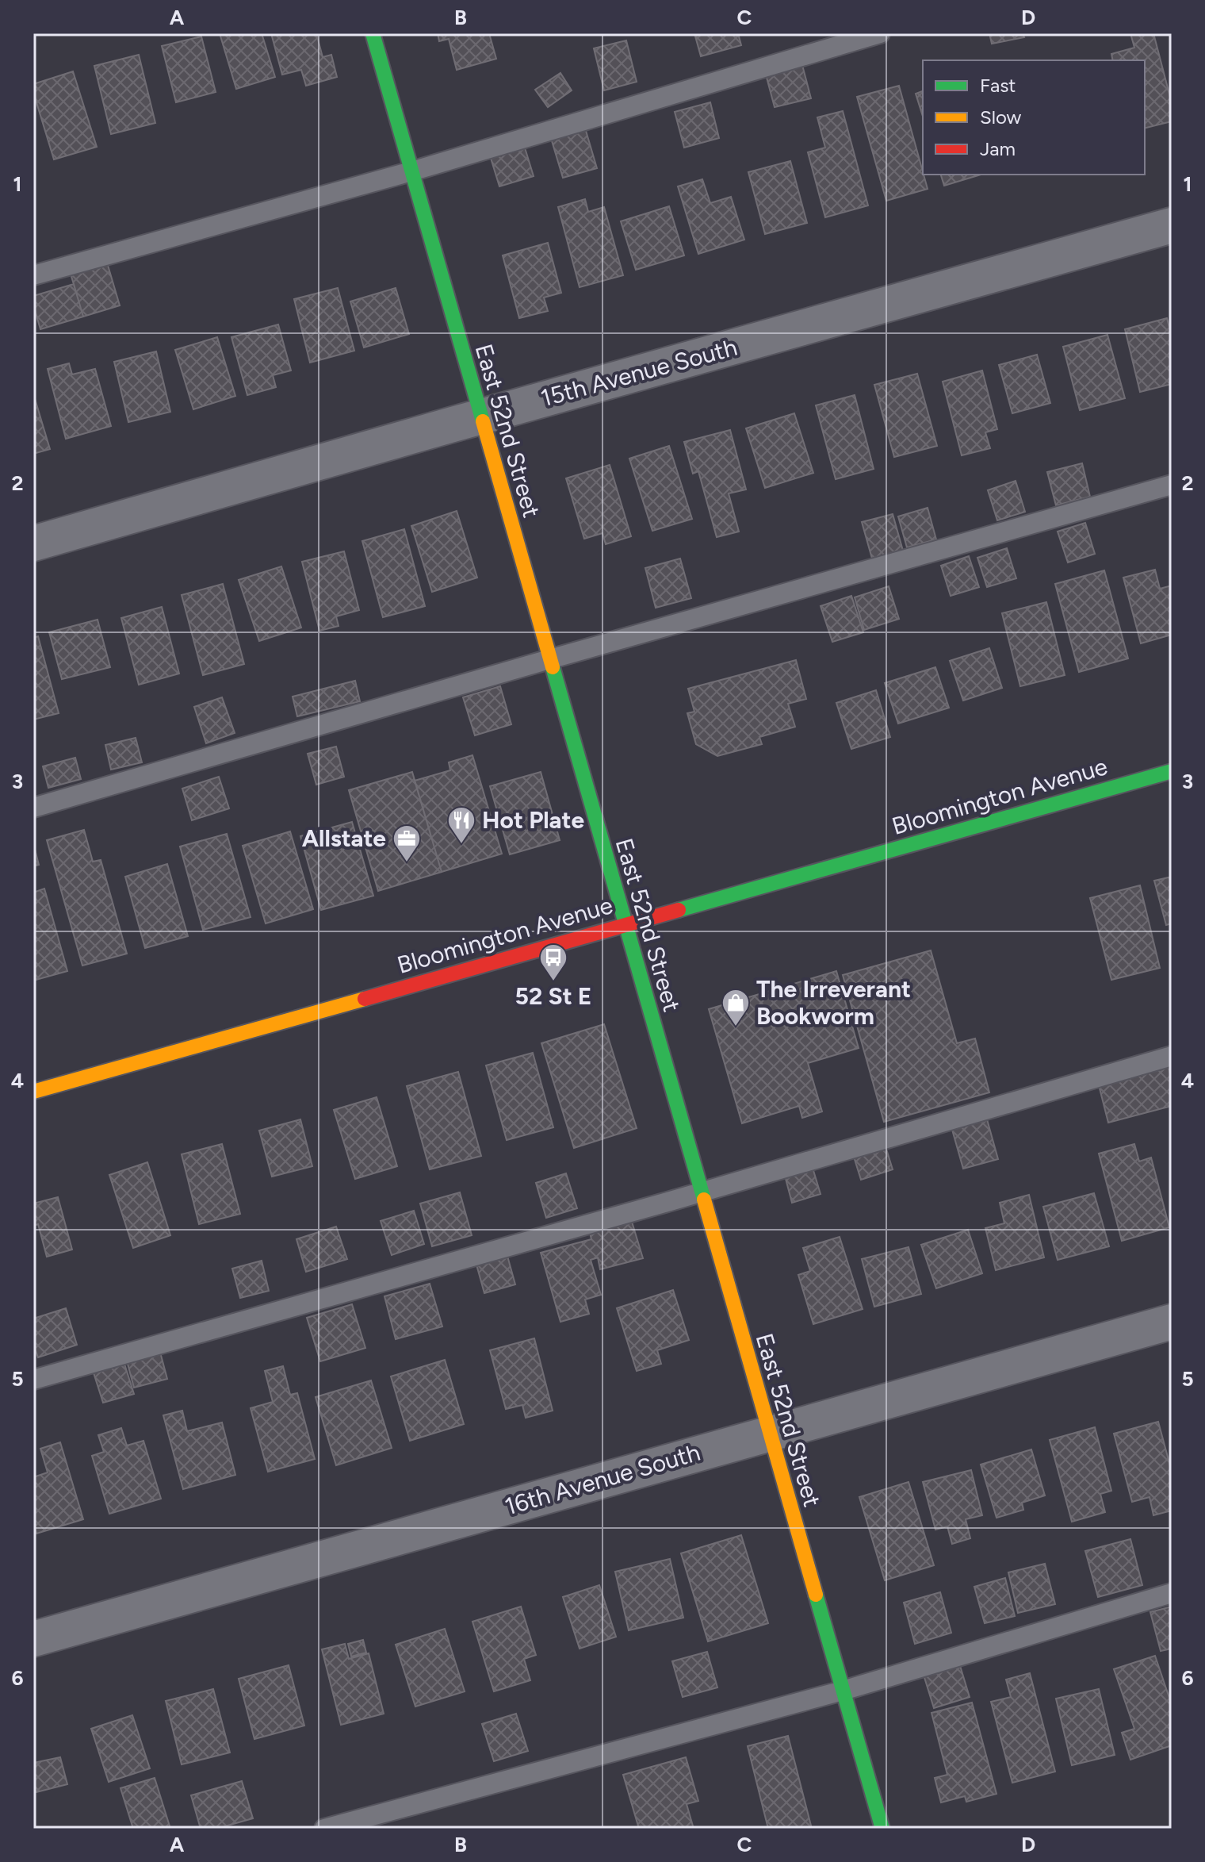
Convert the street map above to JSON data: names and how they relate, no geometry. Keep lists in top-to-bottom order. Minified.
{"streets":{"street":["15th Avenue South","East 52nd Street","Bloomington Avenue","16th Avenue South"]},"crossings":[["15th Avenue South","East 52nd Street"],["East 52nd Street","Bloomington Avenue"],["East 52nd Street","16th Avenue South"]],"places":{"restaurant":["Hot Plate"],"office":["Allstate"],"bus stop":["52 St E"],"shop":["The Irreverant Bookworm"]},"legend":["Fast","Slow","Jam"],"grid":{"columns":["A","B","C","D"],"rows":["1","2","3","4","5","6"]}}
